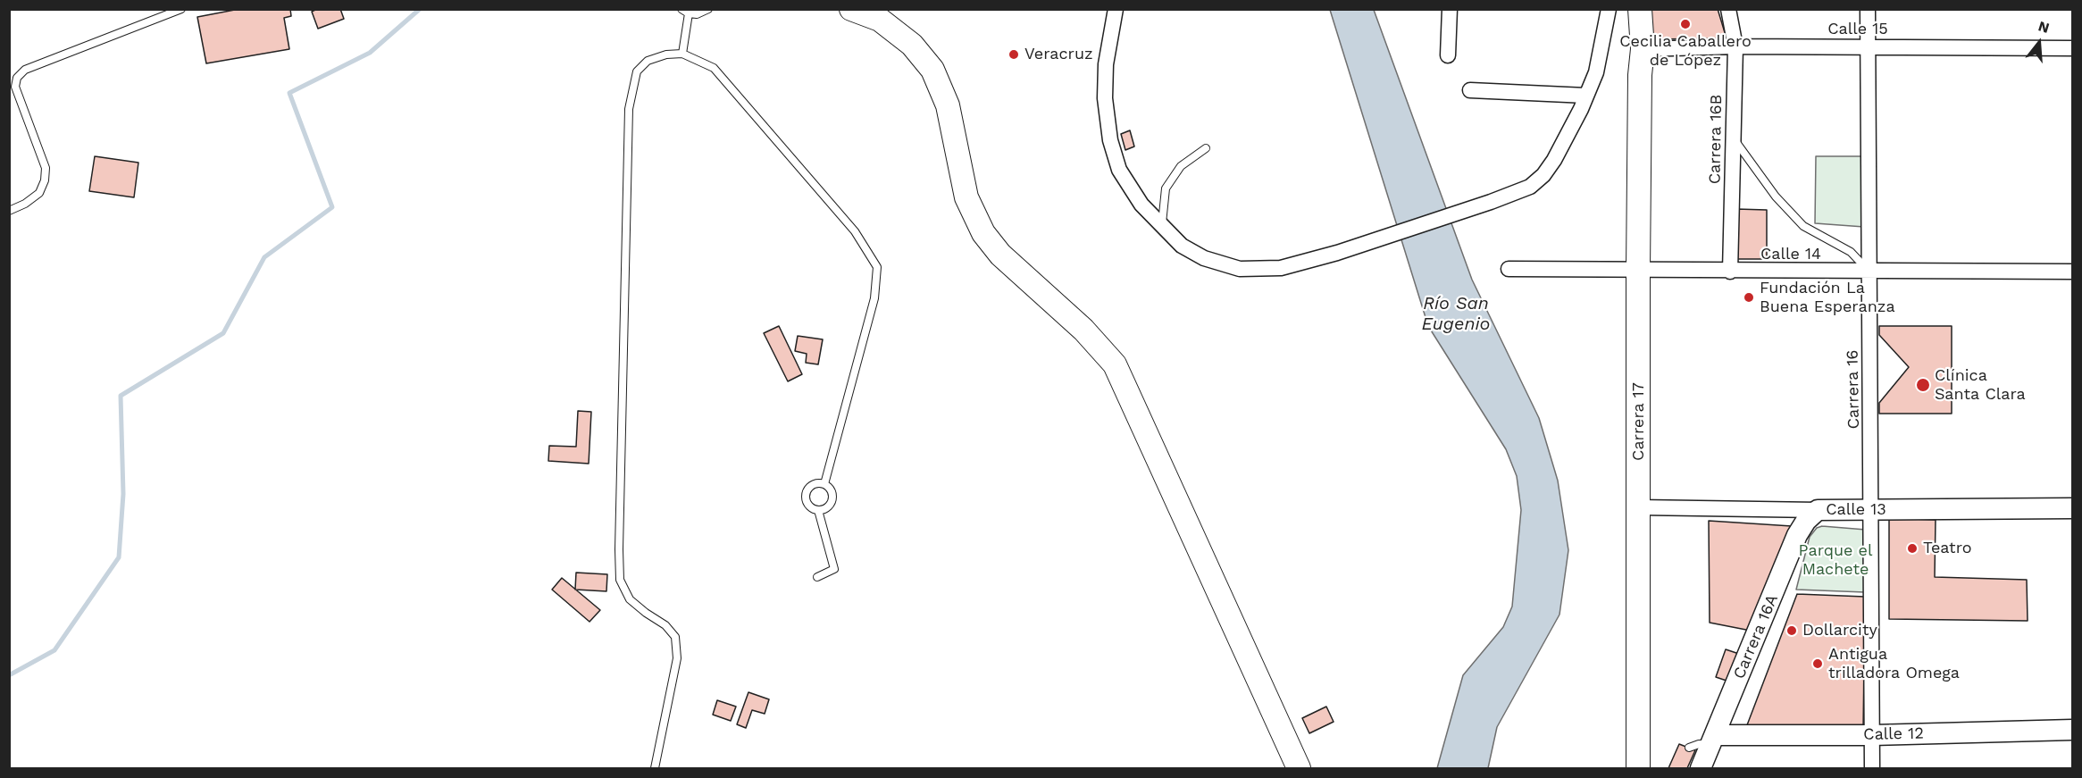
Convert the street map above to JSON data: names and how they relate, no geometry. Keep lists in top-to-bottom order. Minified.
{"streets":{"main road":["Carrera 17","Calle 13","Carrera 16A","Calle 12"],"street":["Calle 15","Carrera 16B","Calle 14","Carrera 16"]},"crossings":[["Calle 15","Carrera 16B"],["Calle 15","Carrera 16"],["Calle 15","Carrera 17"],["Carrera 16B","Calle 14"],["Calle 14","Carrera 16"],["Calle 14","Carrera 17"],["Carrera 16","Calle 13"],["Carrera 16","Calle 12"],["Carrera 17","Calle 13"],["Calle 13","Carrera 16A"],["Carrera 16A","Calle 12"]],"water":["Río San Eugenio"],"parks":["Parque el Machete"],"places":["Cecilia Caballero de López","Veracruz","Fundación La Buena Esperanza","Clínica Santa Clara","Teatro","Dollarcity","Antigua trilladora Omega"],"north":"top"}
